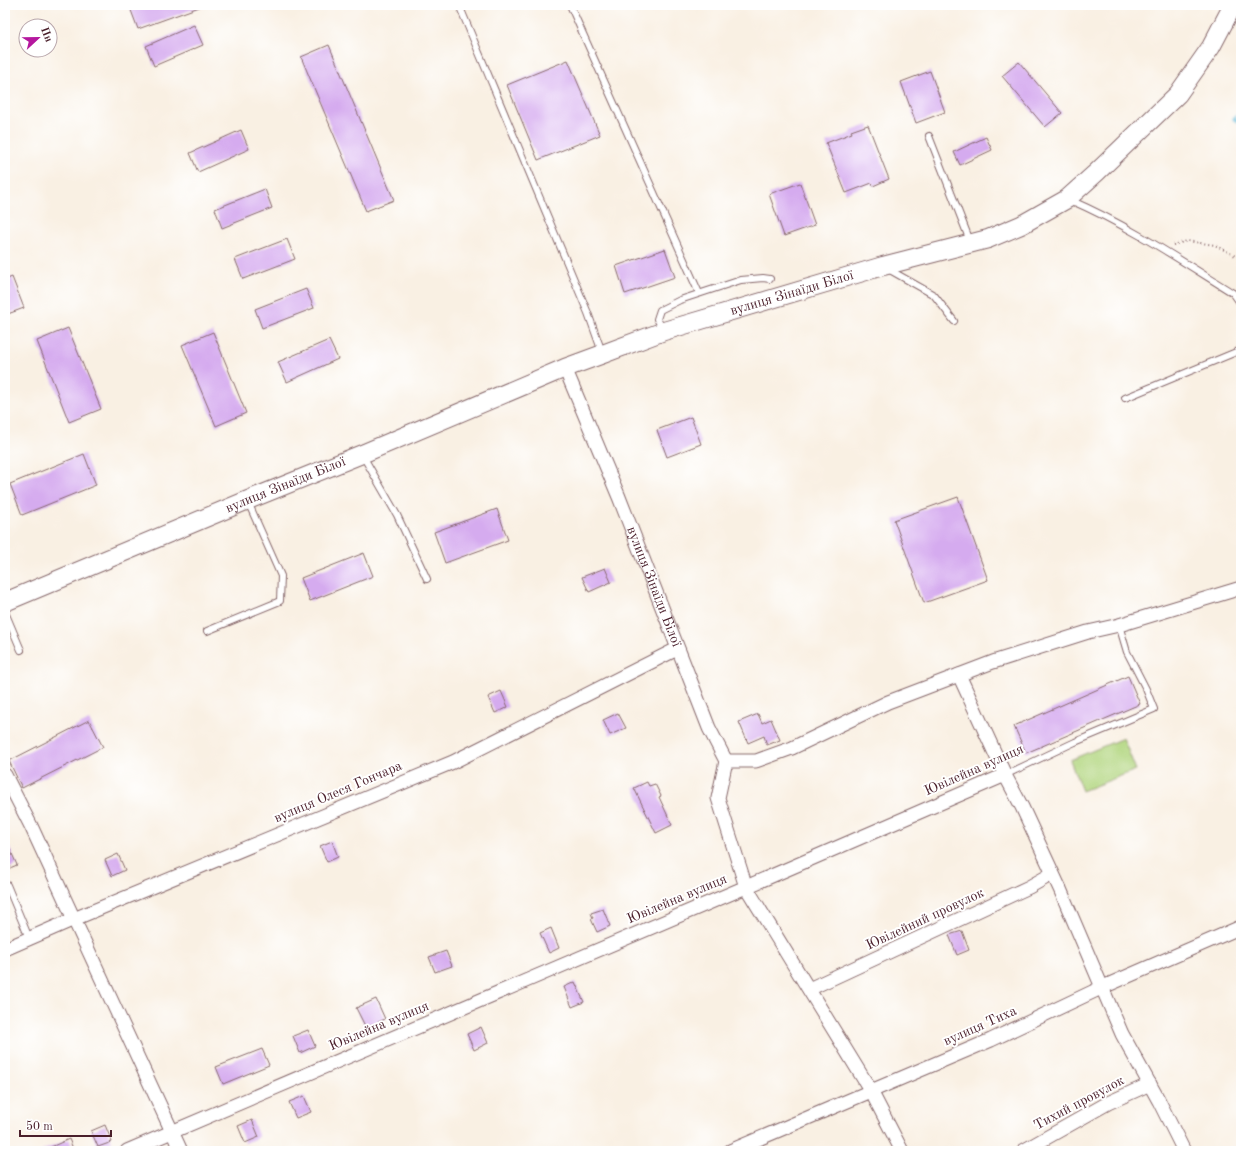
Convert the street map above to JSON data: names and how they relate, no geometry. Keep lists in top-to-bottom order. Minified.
{"streets":{"street":["вулиця Зінаїди Білої","Ювілейна вулиця","вулиця Олеся Гончара","Ювілейний провулок","вулиця Тиха","Тихий провулок"]},"crossings":[["вулиця Зінаїди Білої","вулиця Олеся Гончара"]],"scale_bar":"50 m","north":"right"}
